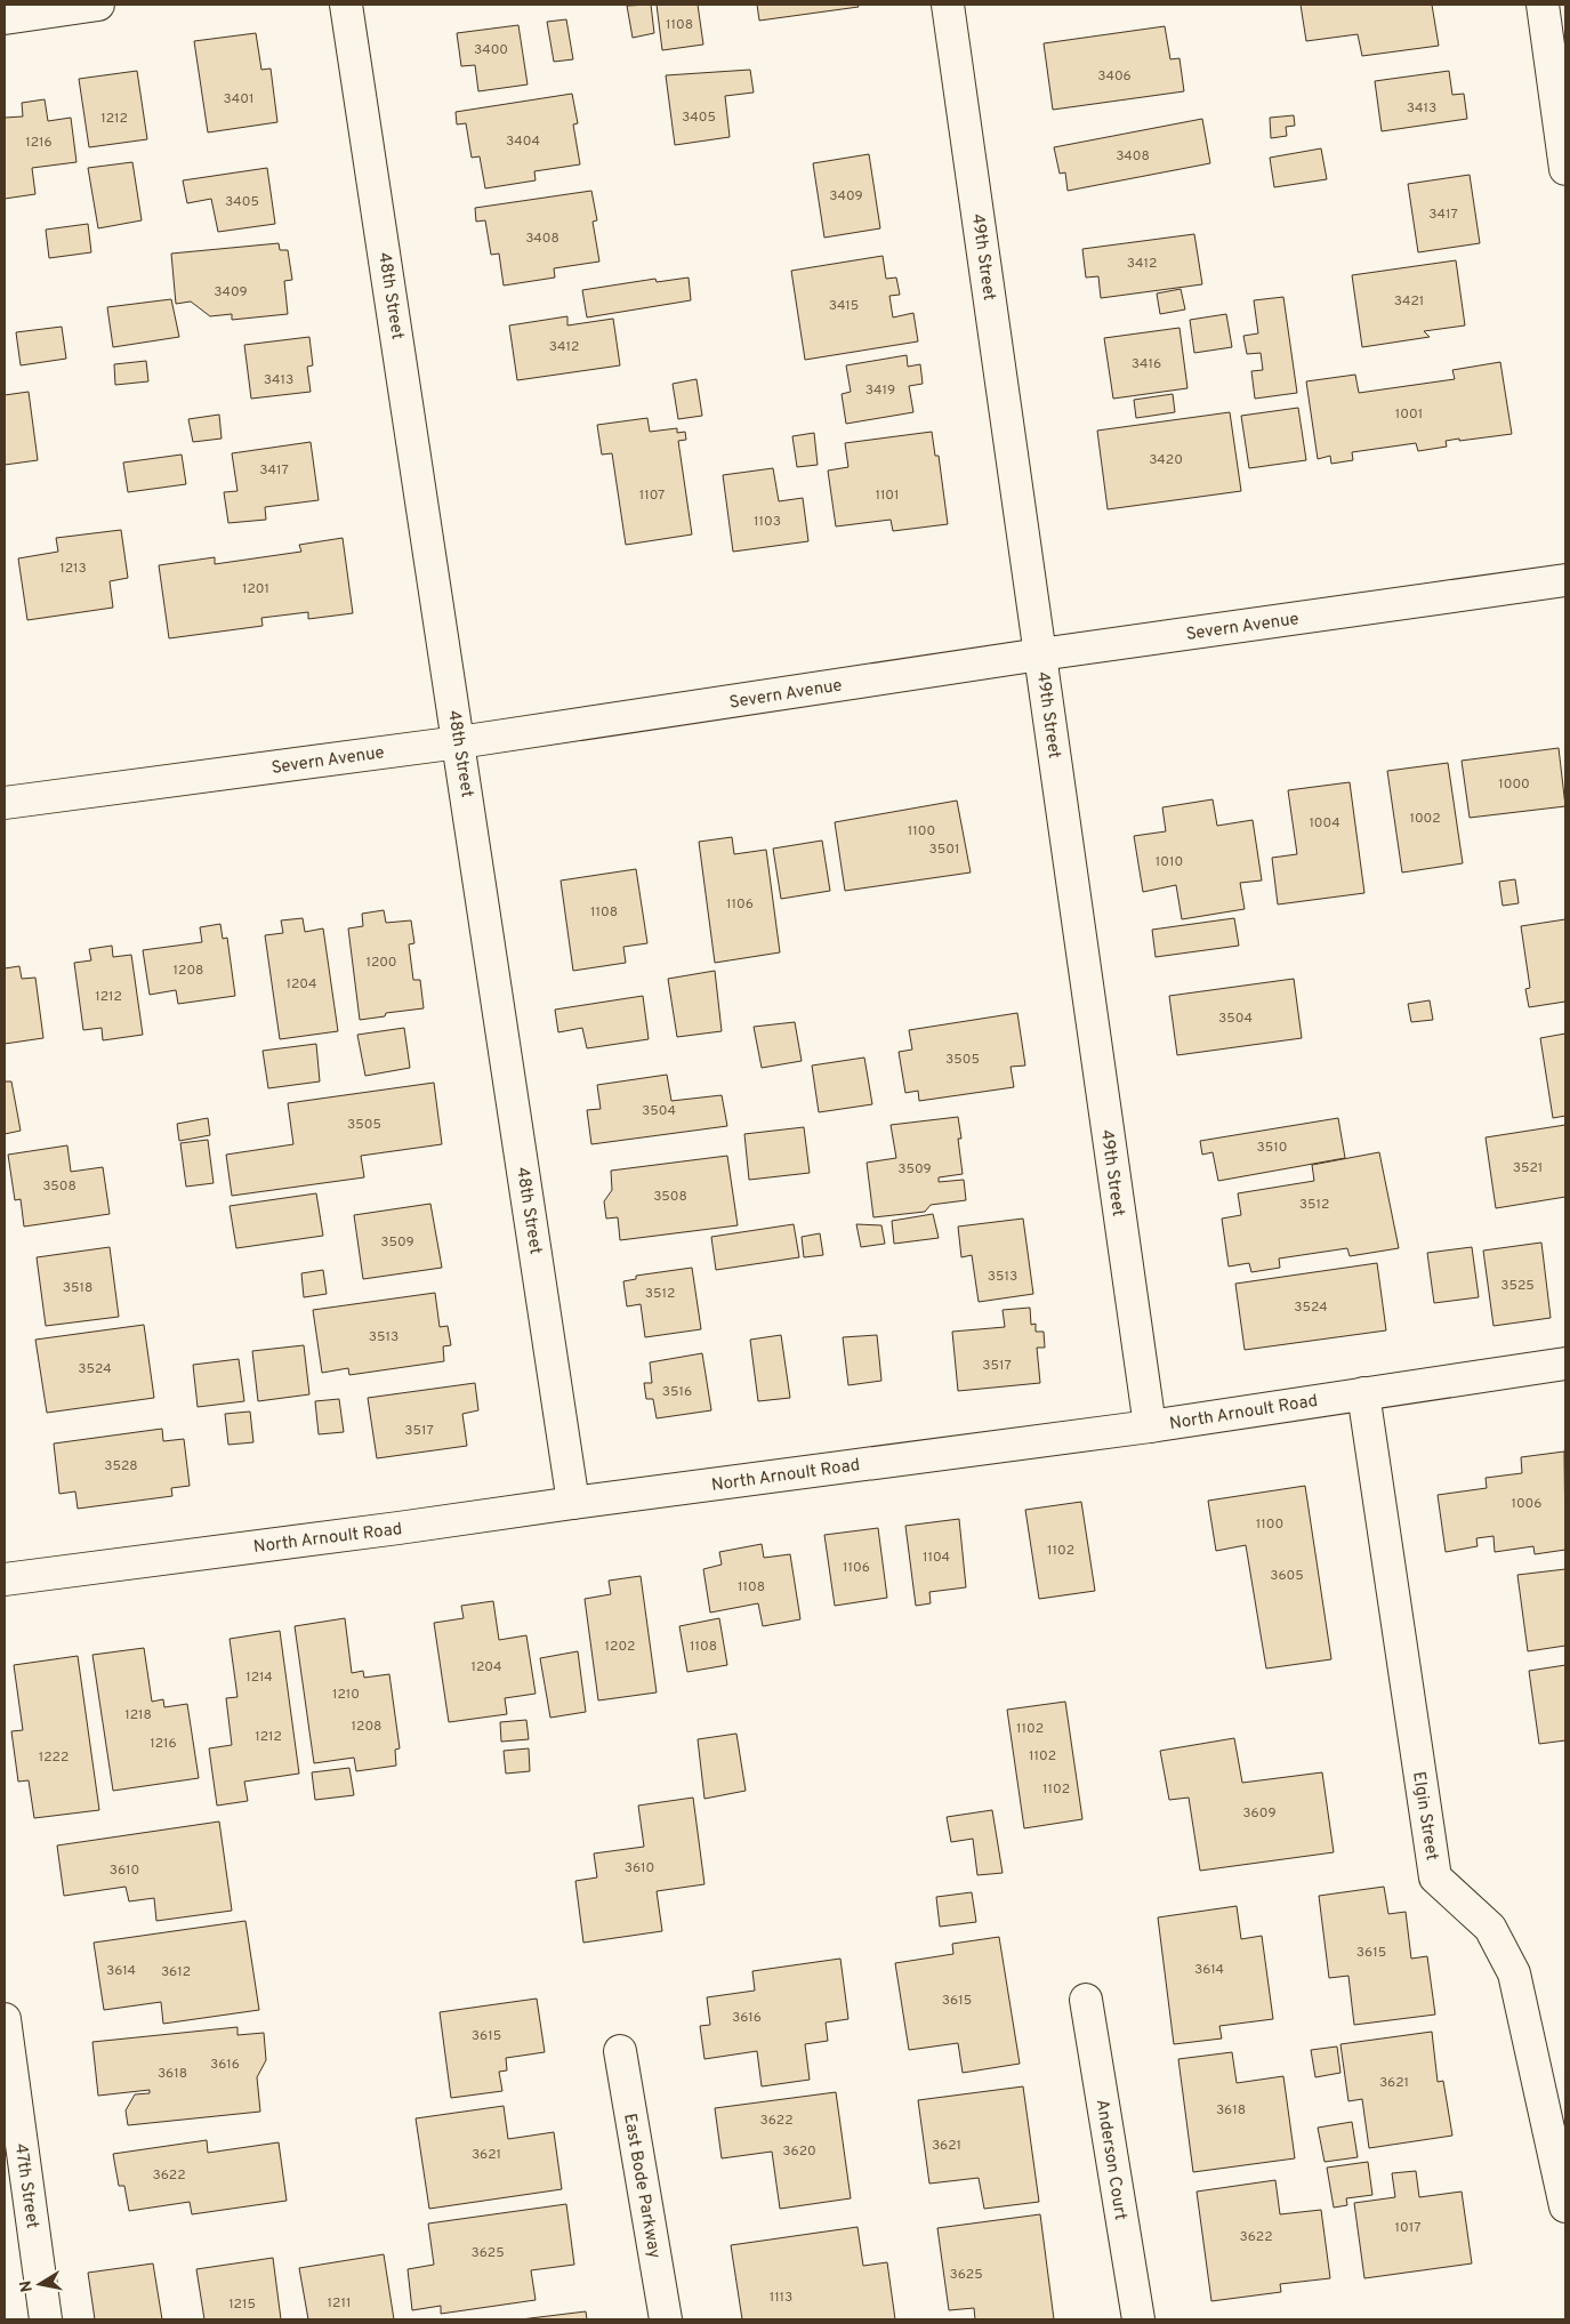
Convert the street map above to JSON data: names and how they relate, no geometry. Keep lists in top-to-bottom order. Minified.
{"streets":{"street":["49th Street","48th Street","Severn Avenue","North Arnoult Road","Elgin Street","Anderson Court","47th Street","East Bode Parkway"]},"crossings":[["49th Street","Severn Avenue"],["49th Street","North Arnoult Road"],["48th Street","Severn Avenue"],["48th Street","North Arnoult Road"],["North Arnoult Road","Elgin Street"]],"house_numbers":["1108","3400","3406","3401","3413","3405","1212","3404","1216","3408","3409","3405","3417","3408","3412","3409","3421","3415","3412","3416","3413","3419","1001","3420","3417","1107","1101","1103","1213","1201","1000","1002","1004","1100","3501","1010","1106","1108","1200","1208","1204","1212","3504","3505","3504","3505","3510","3521","3509","3508","3508","3512","3509","3513","3525","3518","3512","3524","3513","3517","3524","3516","3517","3528","1006","1100","1102","1104","1106","3605","1108","1202","1108","1204","1214","1210","1218","1208","1102","1212","1216","1102","1222","1102","3609","3610","3610","3615","3614","3614","3612","3615","3616","3615","3616","3618","3621","3618","3622","3621","3620","3621","3622","1017","3622","3625","3625","1113","1211","1215"],"north":"left"}
